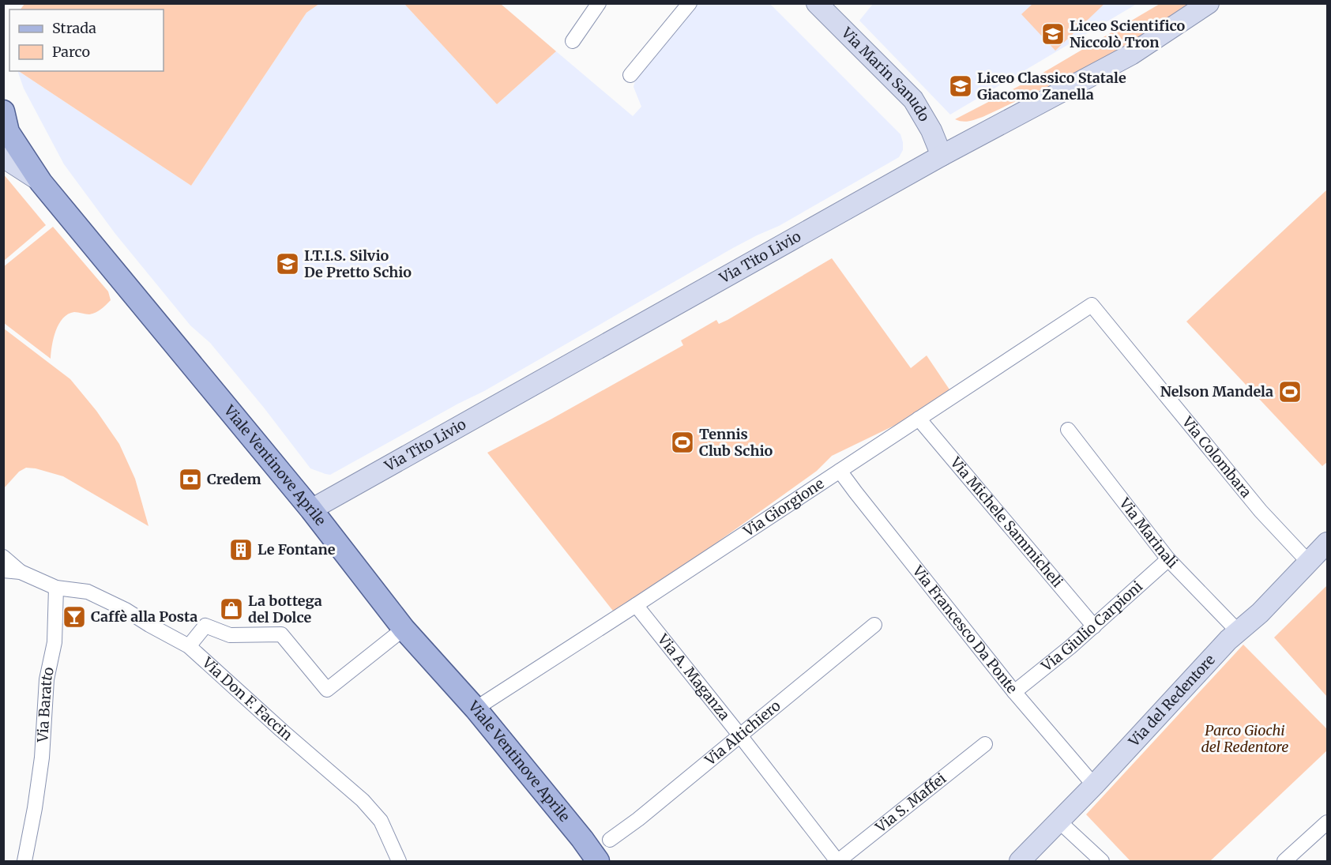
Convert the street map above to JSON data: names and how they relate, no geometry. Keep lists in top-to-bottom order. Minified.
{"streets":{"main road":["Viale Ventinove Aprile"],"street":["Via Marin Sanudo","Via Tito Livio","Via Colombara","Via Giorgione","Via Michele Sammicheli","Via Marinali","Via Giulio Carpioni","Via Francesco Da Ponte","Via A. Maganza","Via Don F. Faccin","Via del Redentore","Via Baratto","Via Altichiero","Via S. Maffei"]},"crossings":[["Via Marin Sanudo","Via Tito Livio"],["Via Tito Livio","Viale Ventinove Aprile"],["Via Colombara","Via Giorgione"],["Via Colombara","Via del Redentore"],["Viale Ventinove Aprile","Via Giorgione"],["Via Giorgione","Via Michele Sammicheli"],["Via Giorgione","Via Francesco Da Ponte"],["Via Giorgione","Via A. Maganza"],["Via Michele Sammicheli","Via Giulio Carpioni"],["Via Marinali","Via Giulio Carpioni"],["Via Marinali","Via del Redentore"],["Via Giulio Carpioni","Via Francesco Da Ponte"],["Via Francesco Da Ponte","Via del Redentore"],["Via A. Maganza","Via Altichiero"],["Via A. Maganza","Via S. Maffei"],["Via Don F. Faccin","Via Baratto"]],"parks":["Parco Giochi del Redentore"],"places":{"school or university":["Liceo Scientifico Niccolò Tron","Liceo Classico Statale Giacomo Zanella","I.T.I.S. Silvio De Pretto Schio"],"sports":["Nelson Mandela","Tennis Club Schio"],"bank":["Credem"],"building":["Le Fontane"],"shop":["La bottega del Dolce"],"bar":["Caffè alla Posta"]},"legend":["Strada","Parco"]}
